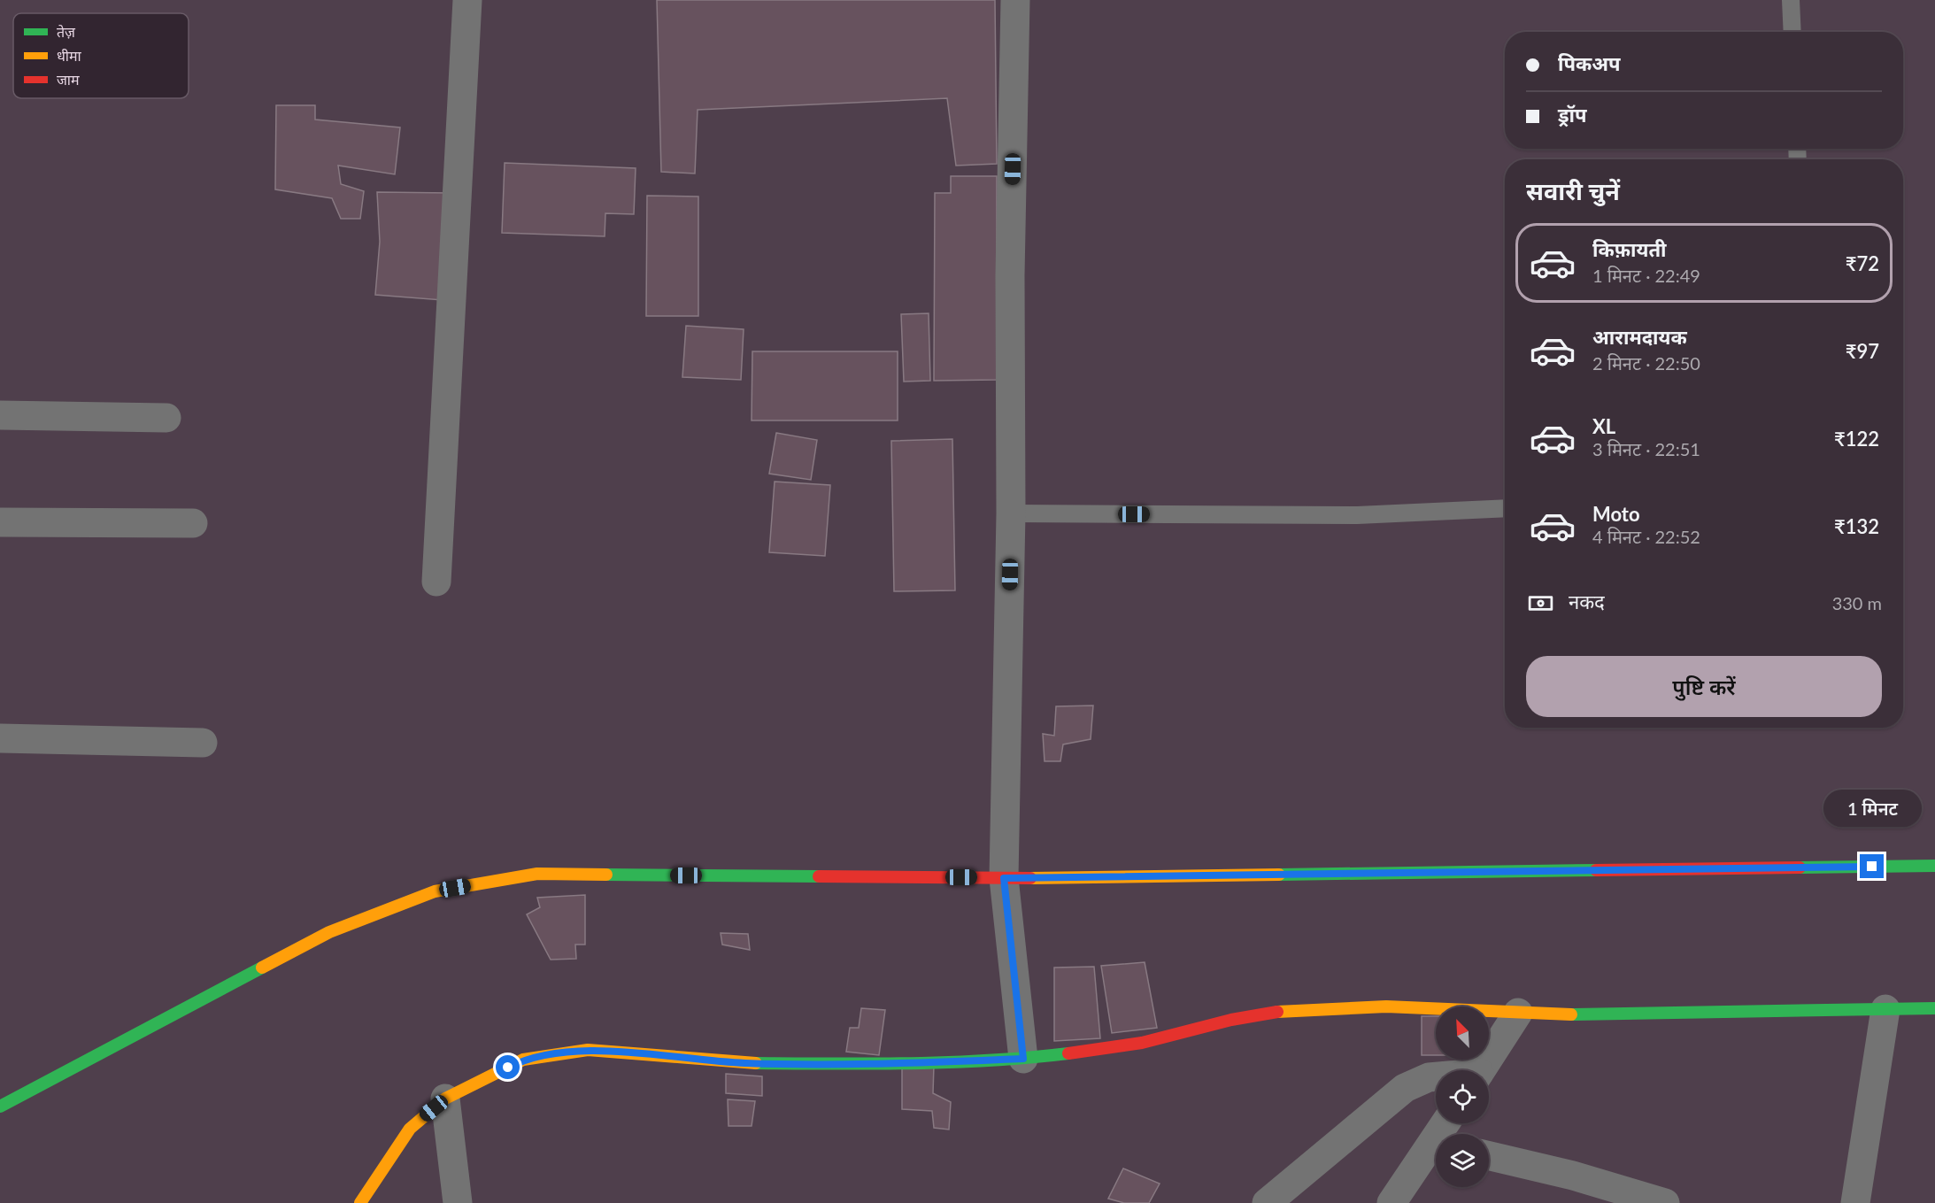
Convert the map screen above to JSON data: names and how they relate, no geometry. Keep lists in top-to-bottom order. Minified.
{"legend":["तेज़","धीमा","जाम"],"north":"top left","page":{"banner":["पिकअप","ड्रॉप"],"heading":"सवारी चुनें","list":[{"name":"किफ़ायती","note":"1 मिनट · 22:49","value":"₹72"},{"name":"आरामदायक","note":"2 मिनट · 22:50","value":"₹97"},{"name":"XL","note":"3 मिनट · 22:51","value":"₹122"},{"name":"Moto","note":"4 मिनट · 22:52","value":"₹132"}],"pay":["नकद","330 m"],"buttons":"पुष्टि करें","bubble":"1 मिनट"}}
